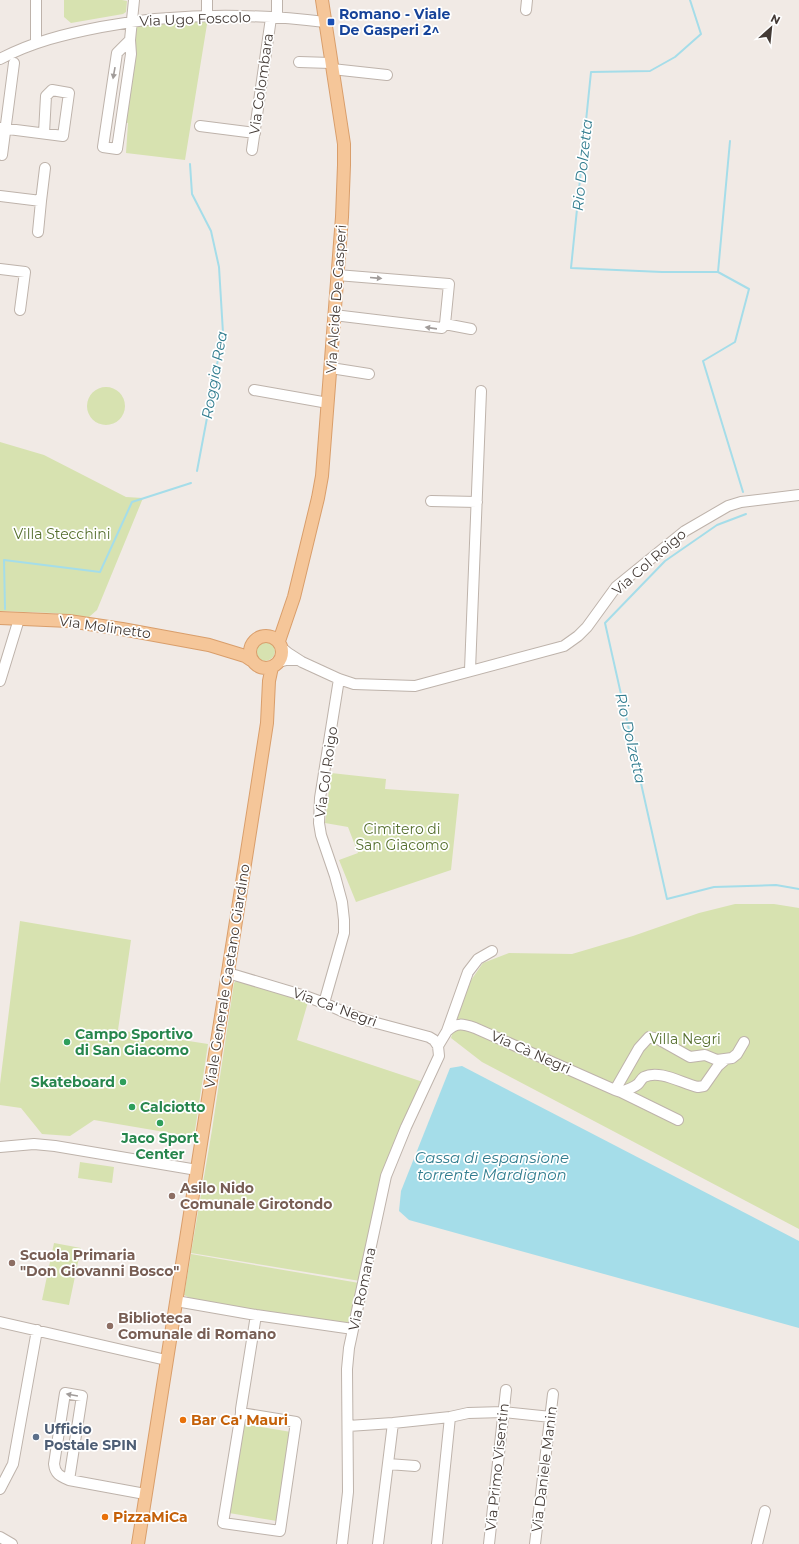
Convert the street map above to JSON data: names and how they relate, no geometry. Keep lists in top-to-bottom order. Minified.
{"streets":{"main road":["Via Alcide De Gasperi","Via Molinetto","Viale Generale Gaetano Giardino"],"street":["Via Ugo Foscolo","Via Colombara","Via Col Roigo","Via Ca' Negri","Via Cà Negri","Via Romana","Via Primo Visentin","Via Daniele Manin"]},"crossings":[["Via Ugo Foscolo","Via Colombara"],["Via Ugo Foscolo","Via Alcide De Gasperi"],["Via Alcide De Gasperi","Via Col Roigo"],["Via Alcide De Gasperi","Via Molinetto"],["Via Alcide De Gasperi","Viale Generale Gaetano Giardino"],["Via Col Roigo","Via Molinetto"],["Via Col Roigo","Viale Generale Gaetano Giardino"],["Via Col Roigo","Via Ca' Negri"],["Via Molinetto","Viale Generale Gaetano Giardino"],["Viale Generale Gaetano Giardino","Via Ca' Negri"],["Via Ca' Negri","Via Romana"]],"water":["Rio Dolzetta","Roggia Rea","Cassa di espansione torrente Mardignon"],"parks":["Villa Stecchini","Cimitero di San Giacomo","Villa Negri"],"places":{"transit":["Romano - Viale De Gasperi 2^"],"other":["Campo Sportivo di San Giacomo","Skateboard","Calciotto","Jaco Sport Center","Asilo Nido Comunale Girotondo","Scuola Primaria \"Don Giovanni Bosco\"","Biblioteca Comunale di Romano","Bar Ca' Mauri","Ufficio Postale SPIN","PizzaMiCa"]},"north":"top right"}
